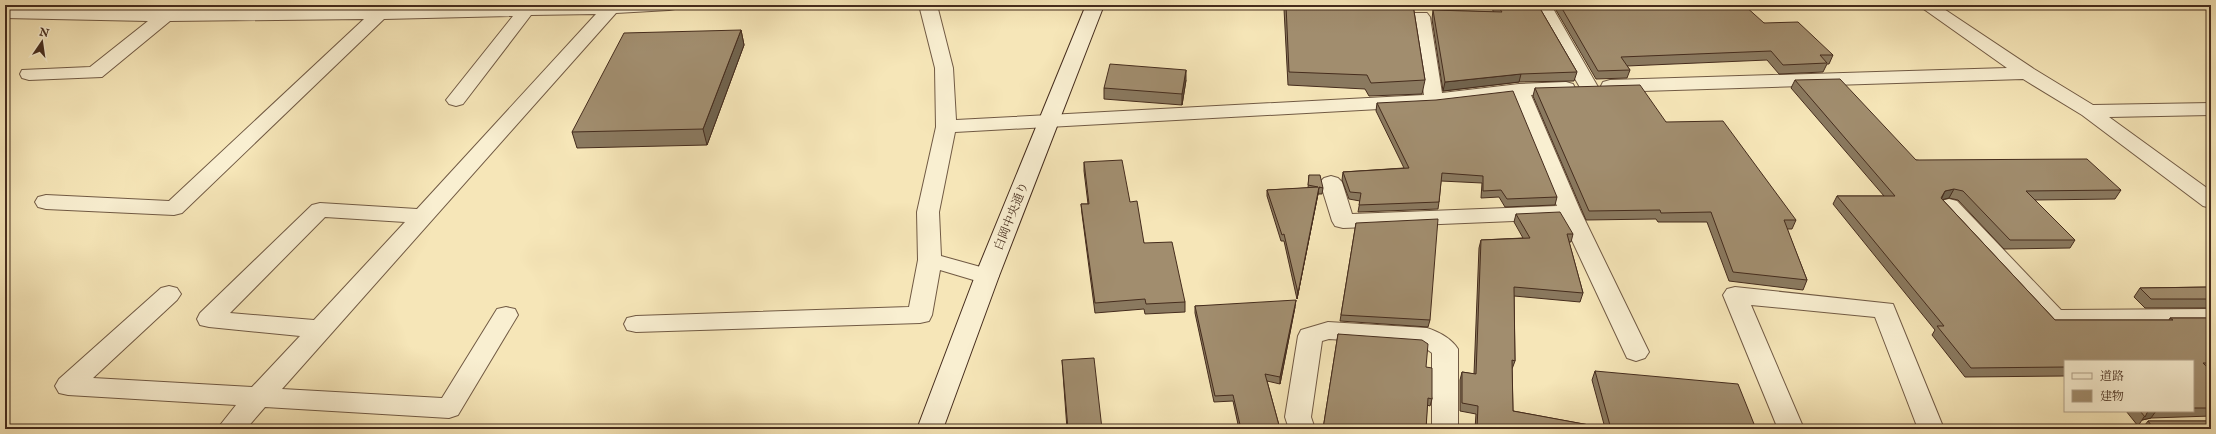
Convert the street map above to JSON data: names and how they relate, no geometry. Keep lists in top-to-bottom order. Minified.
{"streets":{"street":["白岡中央通り"]},"legend":["道路","建物"],"north":"top"}
